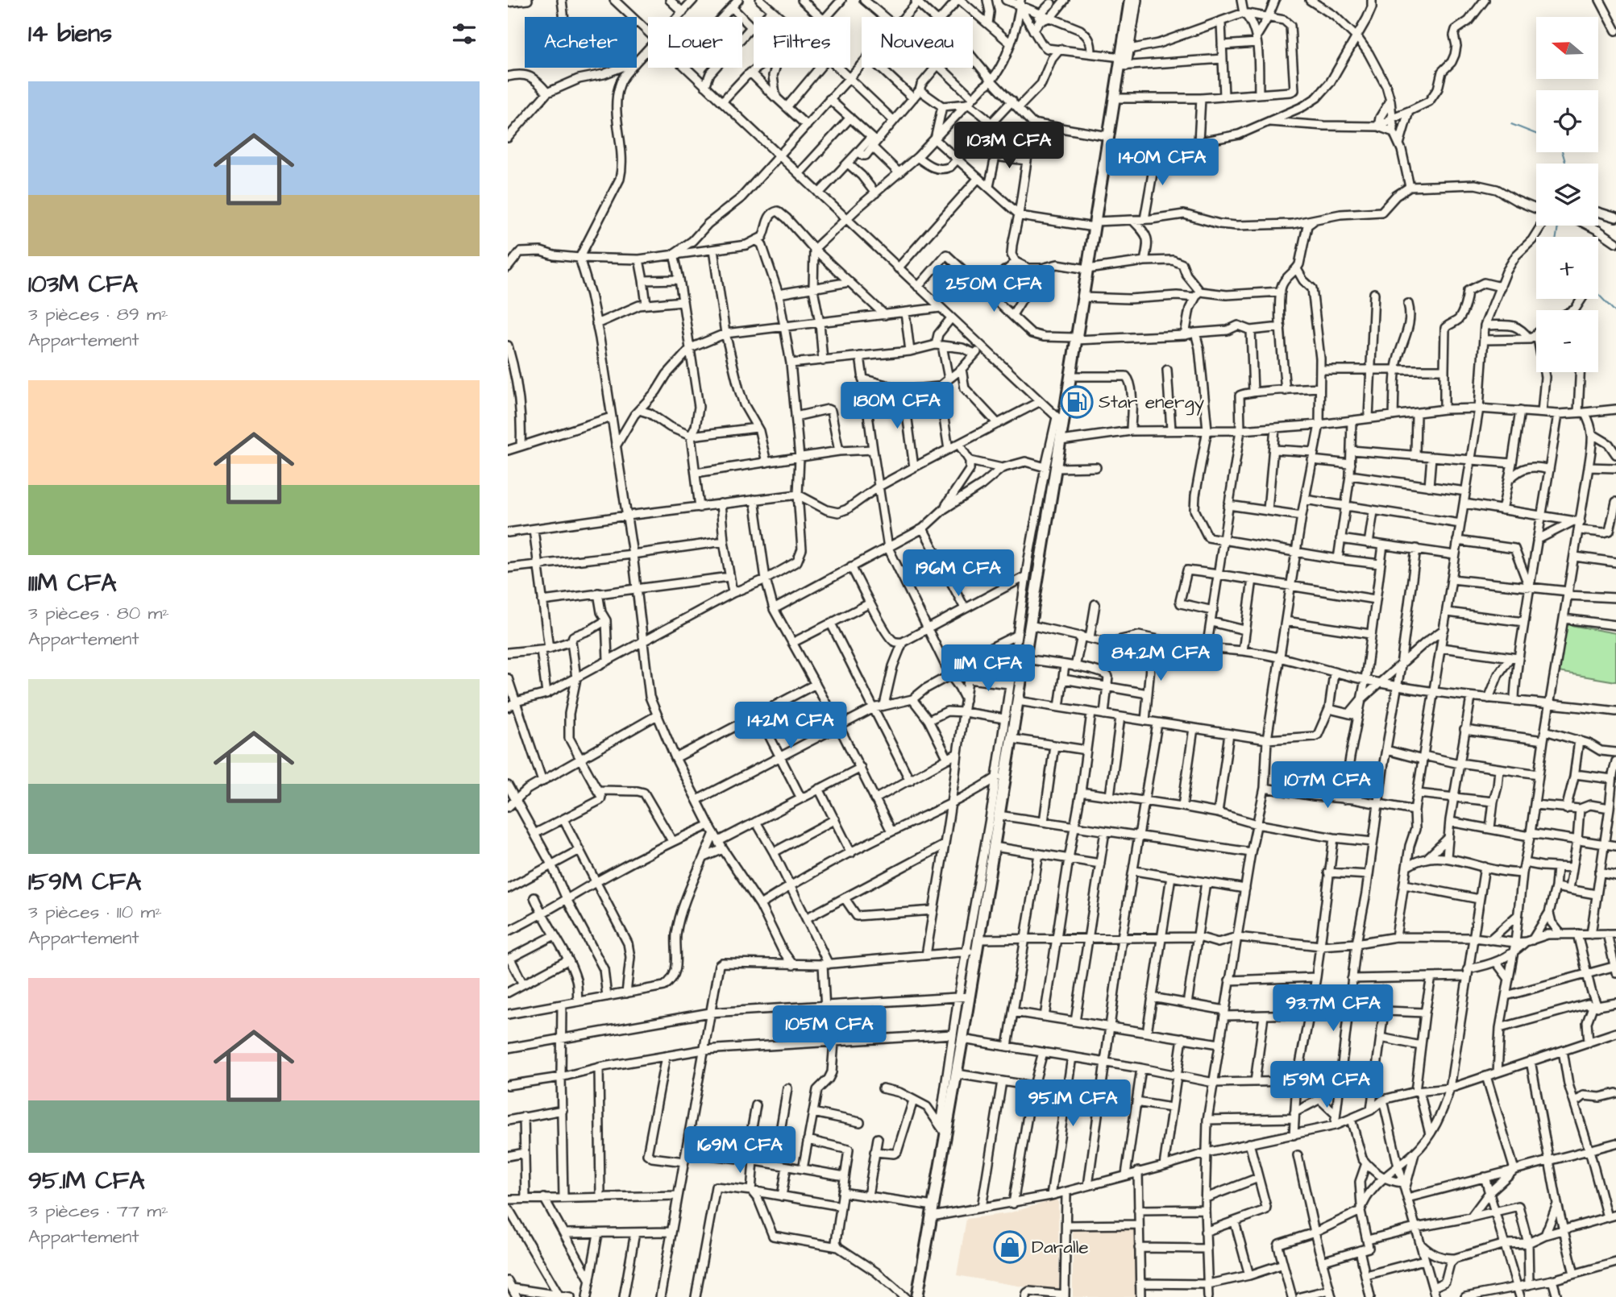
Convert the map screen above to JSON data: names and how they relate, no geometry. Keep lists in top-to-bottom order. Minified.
{"places":{"fuel station":["Star energy"],"shop":["Daralle"]},"north":"left","page":{"heading":"14 biens","map_buttons":["+","−"],"chip":["Acheter","Louer","Filtres","Nouveau"],"list":[{"name":"103M CFA","note":"3 pièces · 89 m² · Appartement"},{"name":"111M CFA","note":"3 pièces · 80 m² · Appartement"},{"name":"159M CFA","note":"3 pièces · 110 m² · Appartement"},{"name":"95.1M CFA","note":"3 pièces · 77 m² · Appartement"}],"price":["103M CFA","140M CFA","250M CFA","180M CFA","196M CFA","84.2M CFA","111M CFA","142M CFA","107M CFA","93.7M CFA","105M CFA","159M CFA","95.1M CFA","169M CFA"]}}
